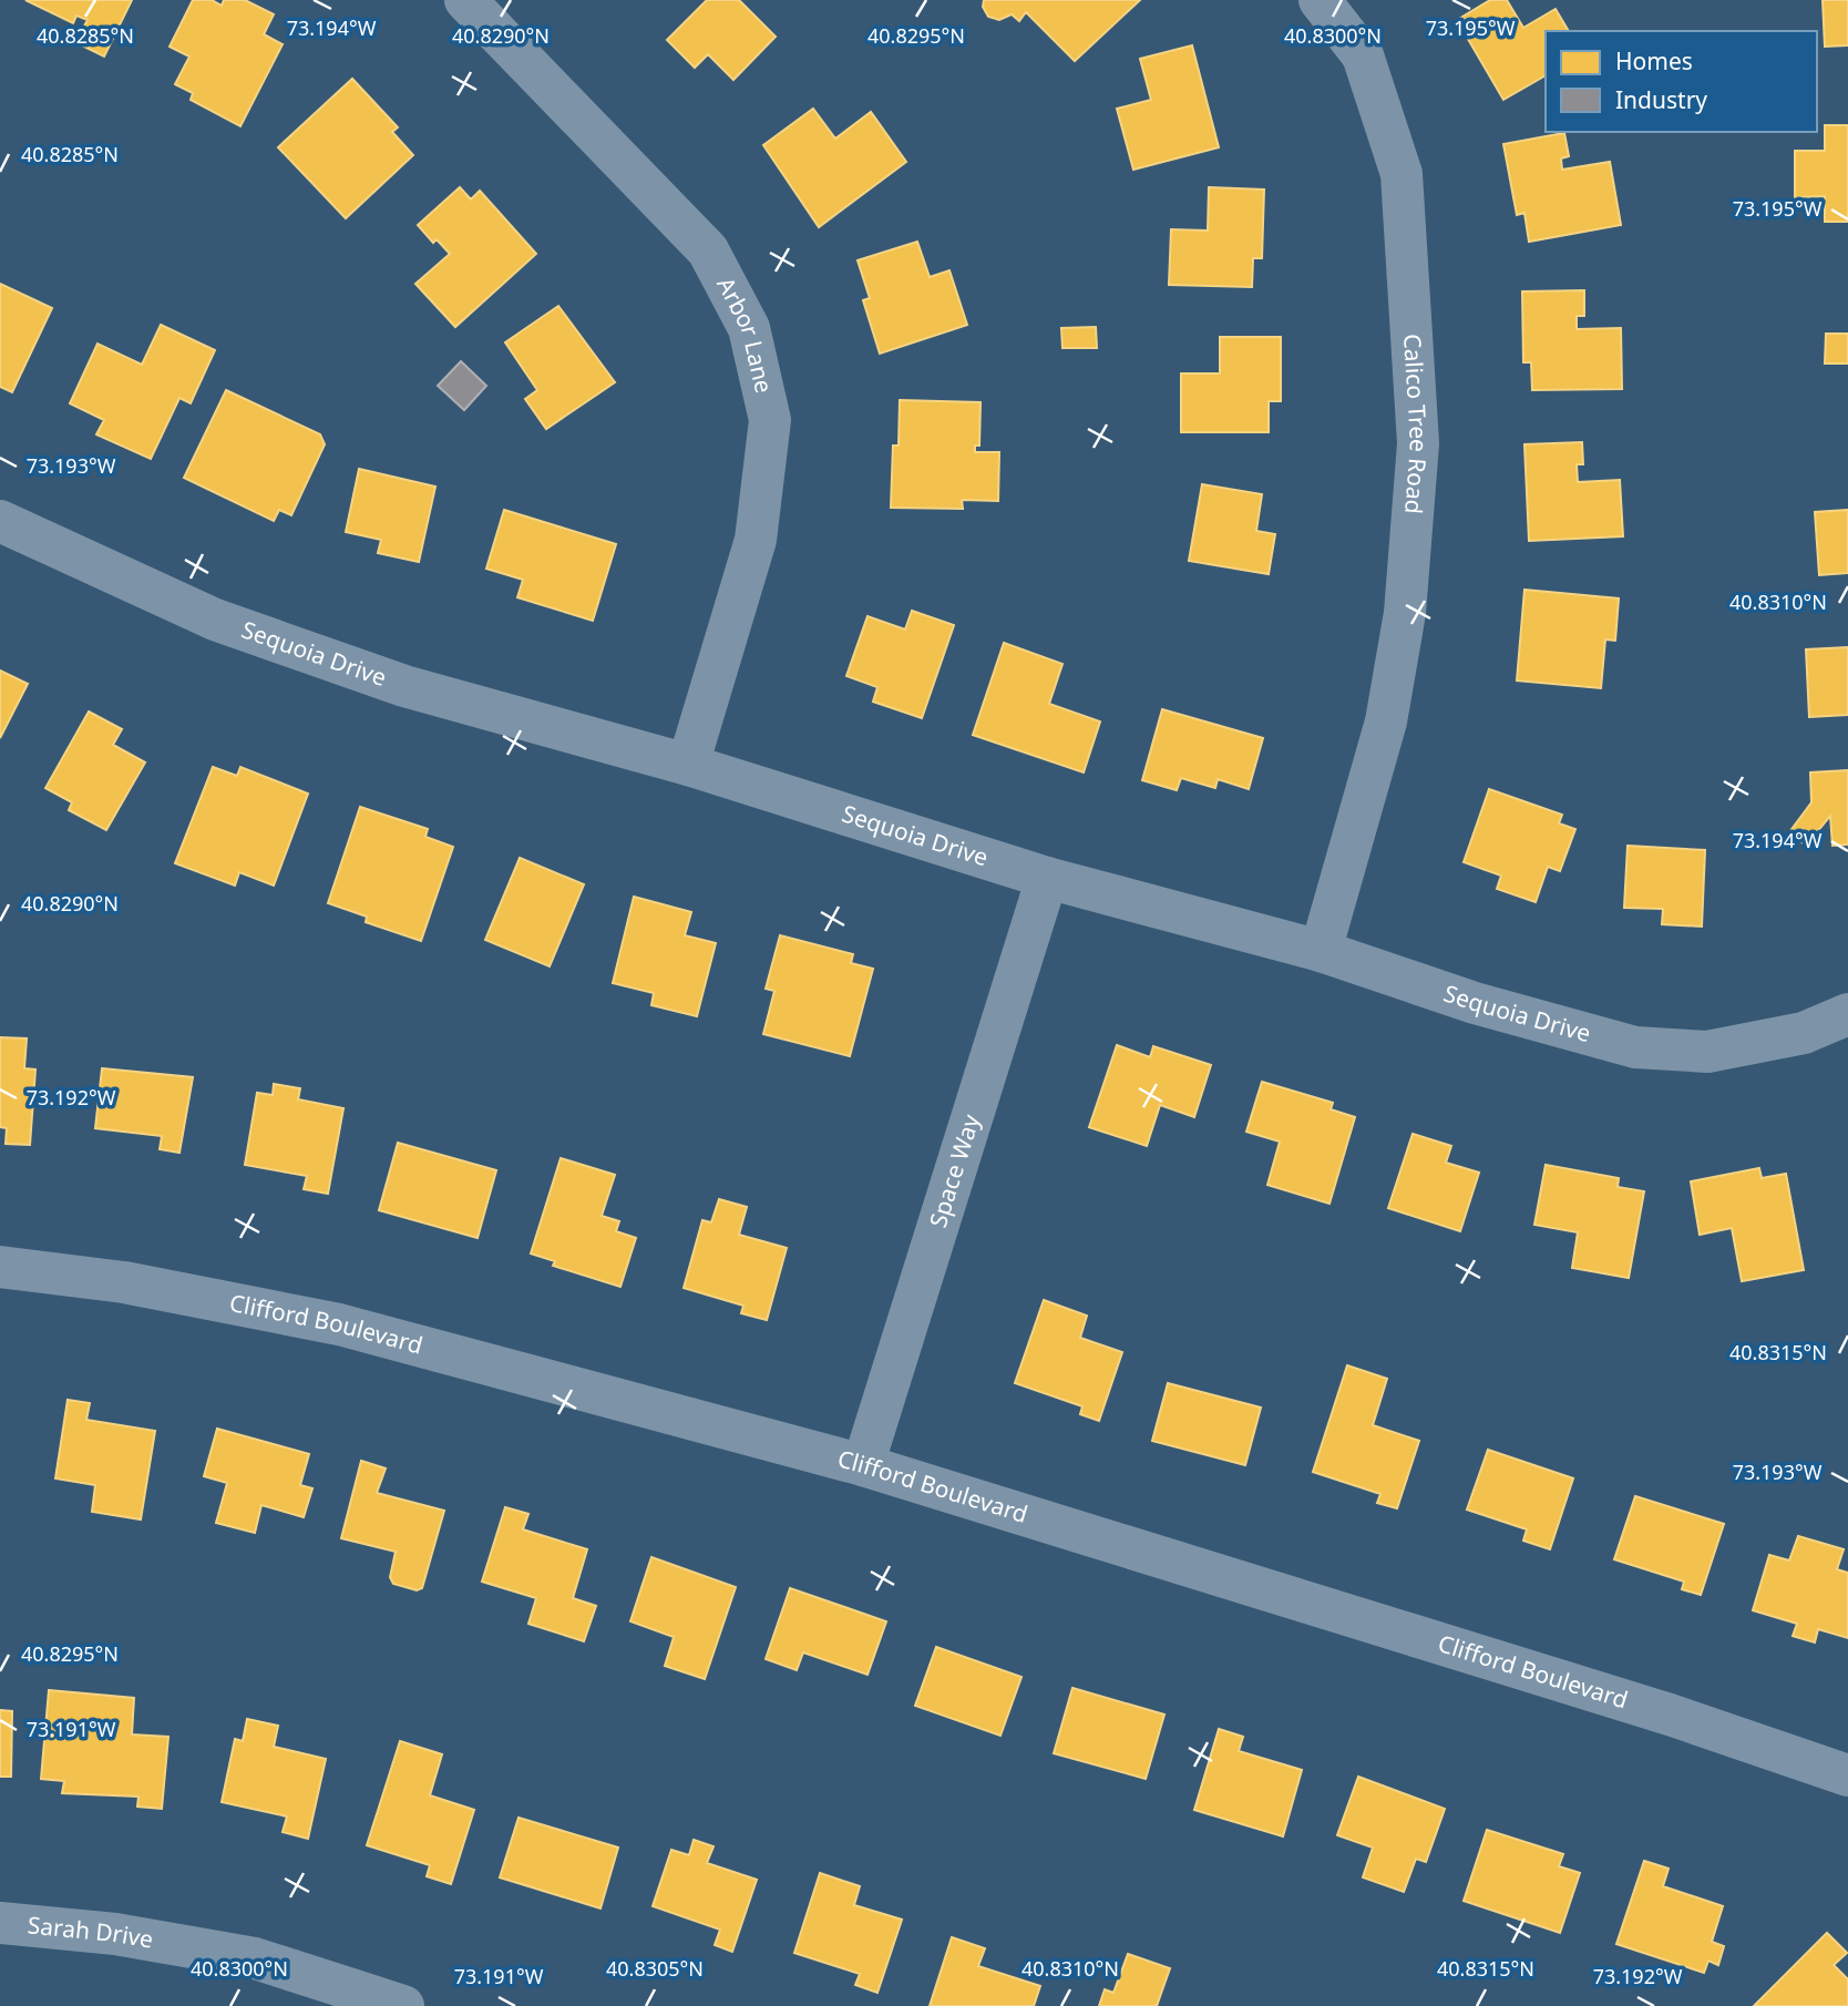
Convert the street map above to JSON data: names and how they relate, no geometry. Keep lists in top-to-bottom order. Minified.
{"streets":{"street":["Arbor Lane","Calico Tree Road","Sequoia Drive","Space Way","Clifford Boulevard","Sarah Drive"]},"crossings":[["Arbor Lane","Sequoia Drive"],["Calico Tree Road","Sequoia Drive"],["Sequoia Drive","Space Way"],["Space Way","Clifford Boulevard"]],"legend":["Homes","Industry"],"coordinates":["73.195°W","73.194°W","40.8285°N","40.8290°N","40.8295°N","40.8300°N","73.193°W","40.8310°N","73.192°W","40.8315°N","73.191°W","40.8305°N"]}
